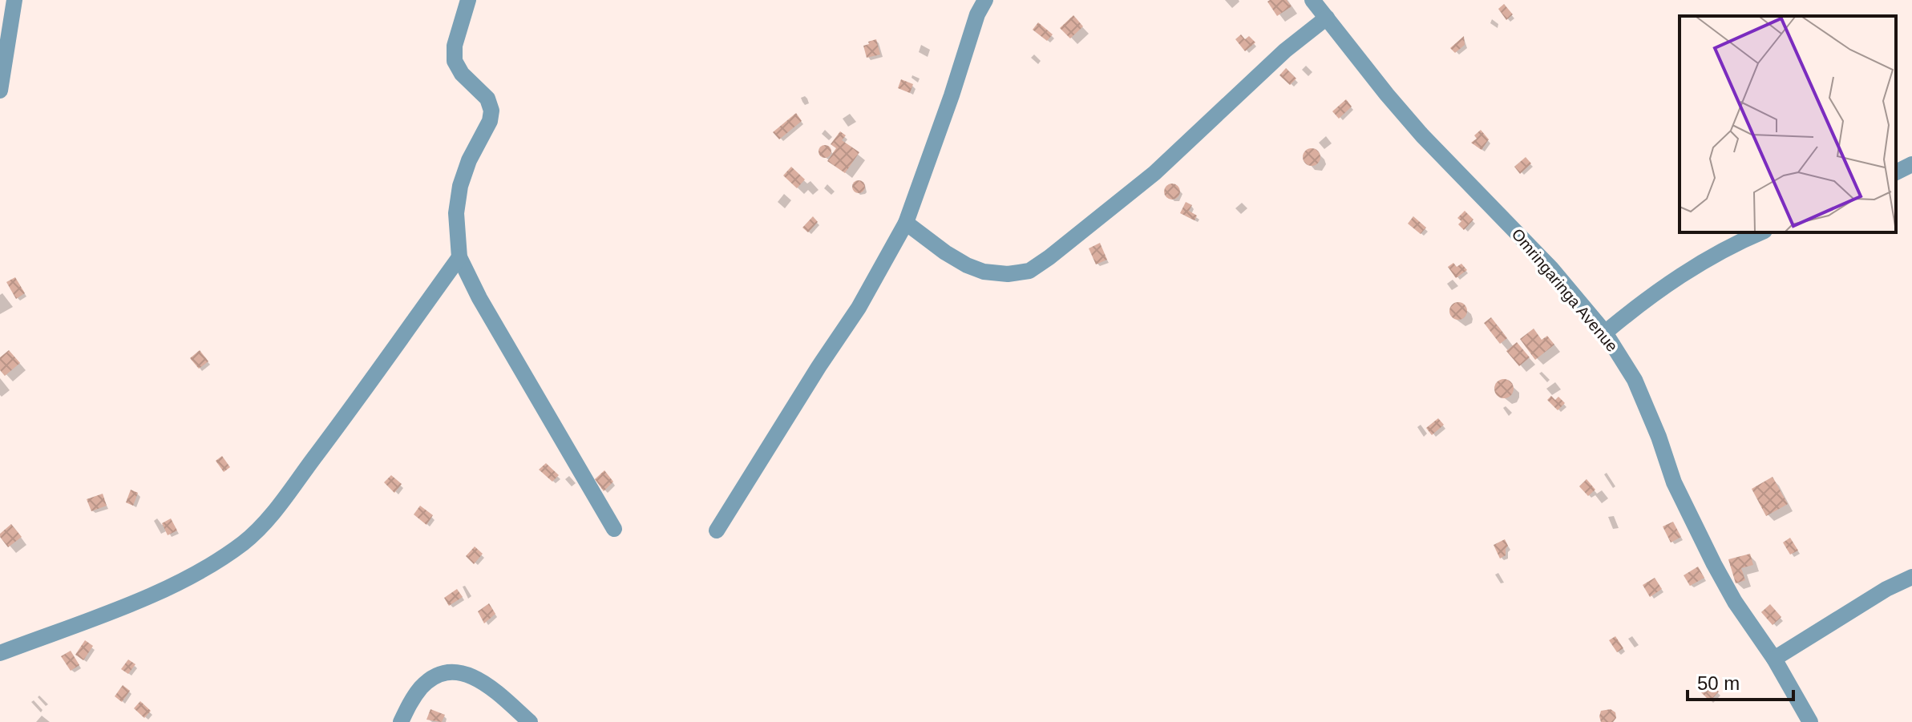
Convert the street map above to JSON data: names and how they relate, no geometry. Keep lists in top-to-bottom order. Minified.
{"streets":{"street":["Omringaringa Avenue"]},"scale_bar":"50 m"}
